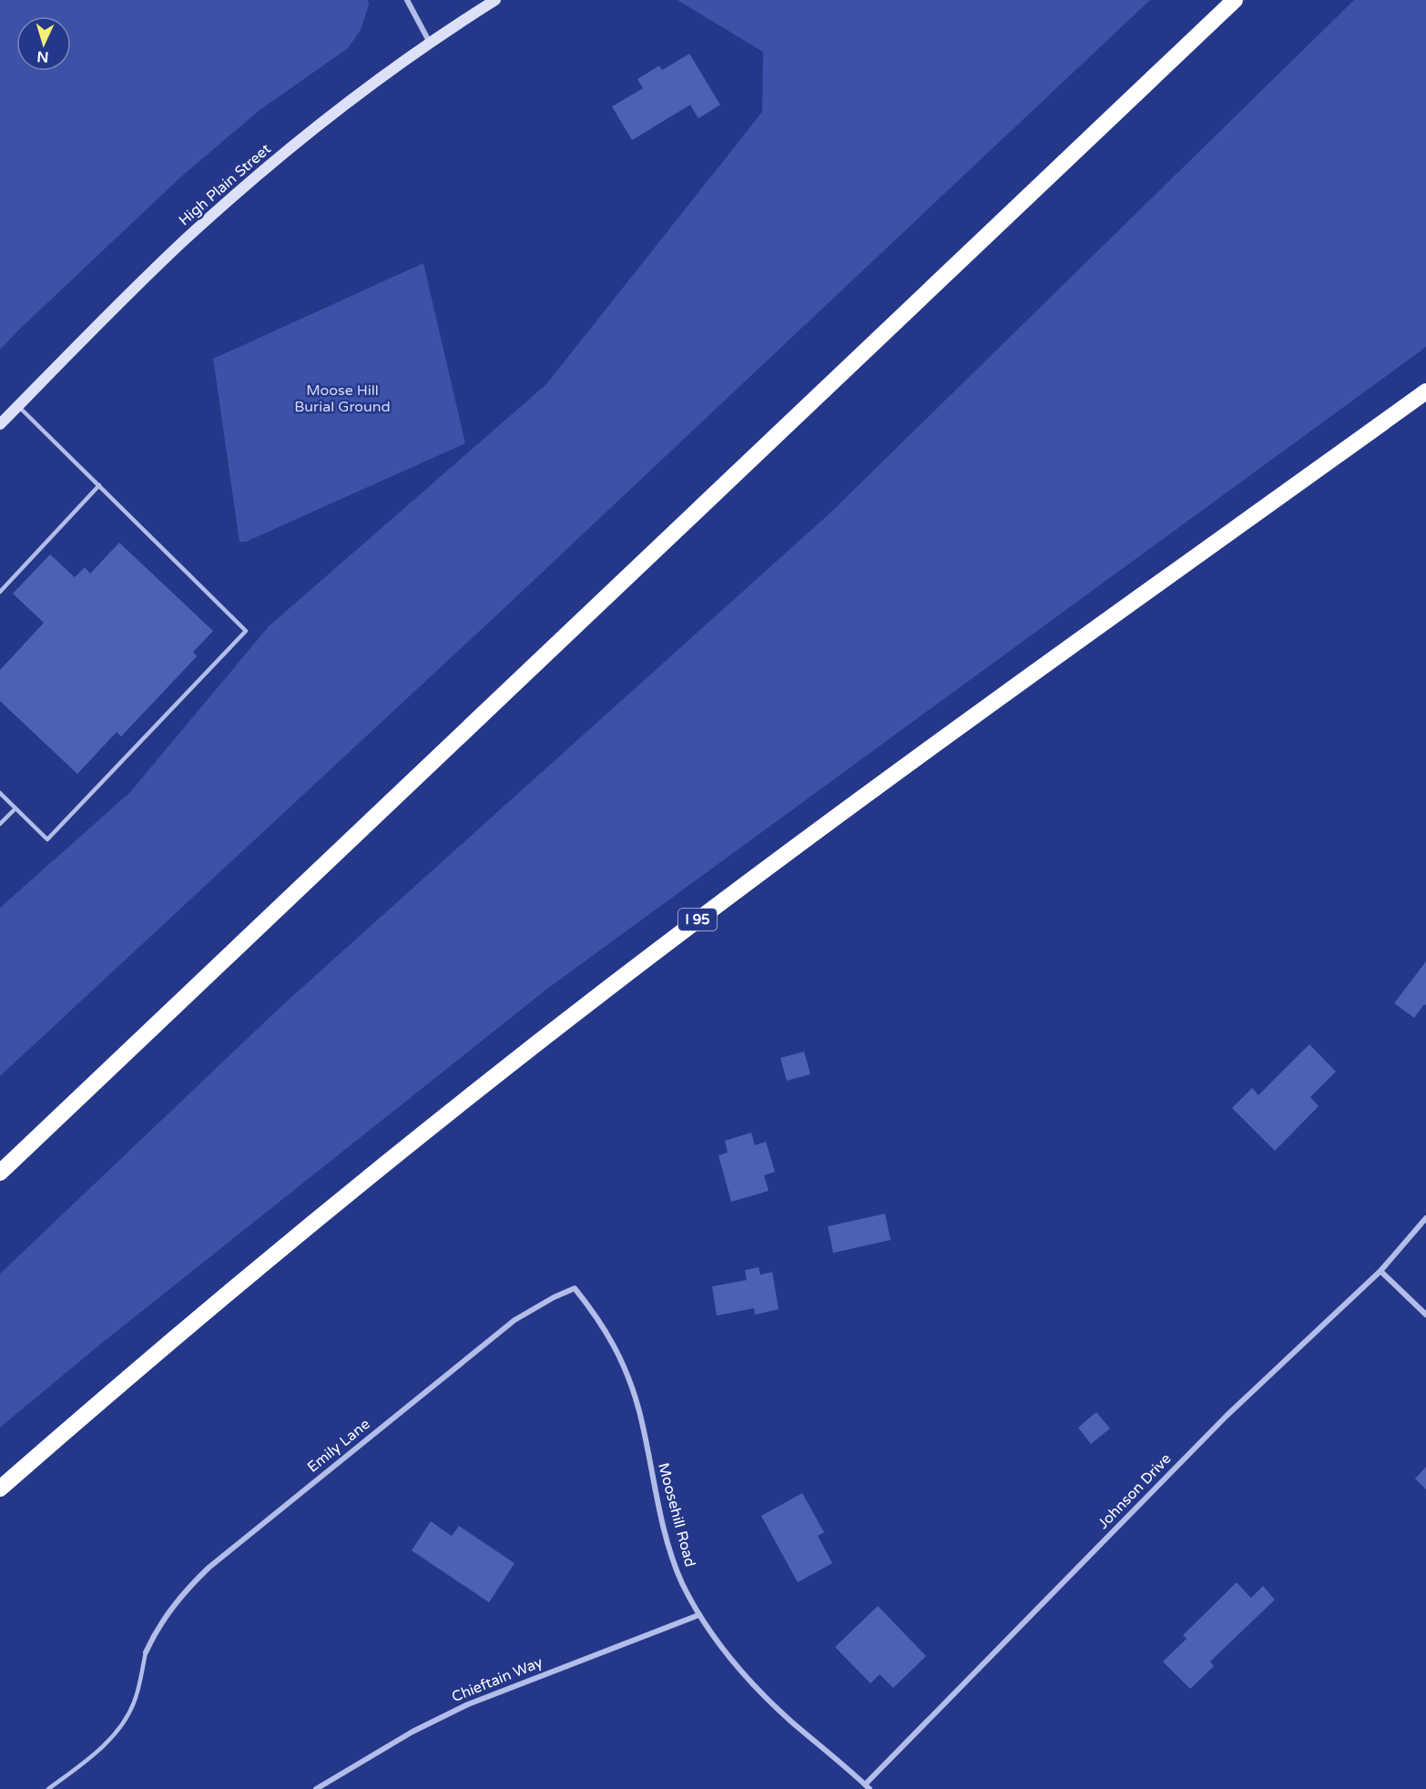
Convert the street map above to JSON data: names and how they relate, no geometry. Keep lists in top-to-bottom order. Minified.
{"streets":{"highway":["I 95"],"main road":["High Plain Street"],"street":["Emily Lane","Johnson Drive","Moosehill Road","Chieftain Way"]},"crossings":[["Emily Lane","Moosehill Road"],["Johnson Drive","Moosehill Road"],["Moosehill Road","Chieftain Way"]],"parks":["Moose Hill Burial Ground"],"north":"bottom"}
